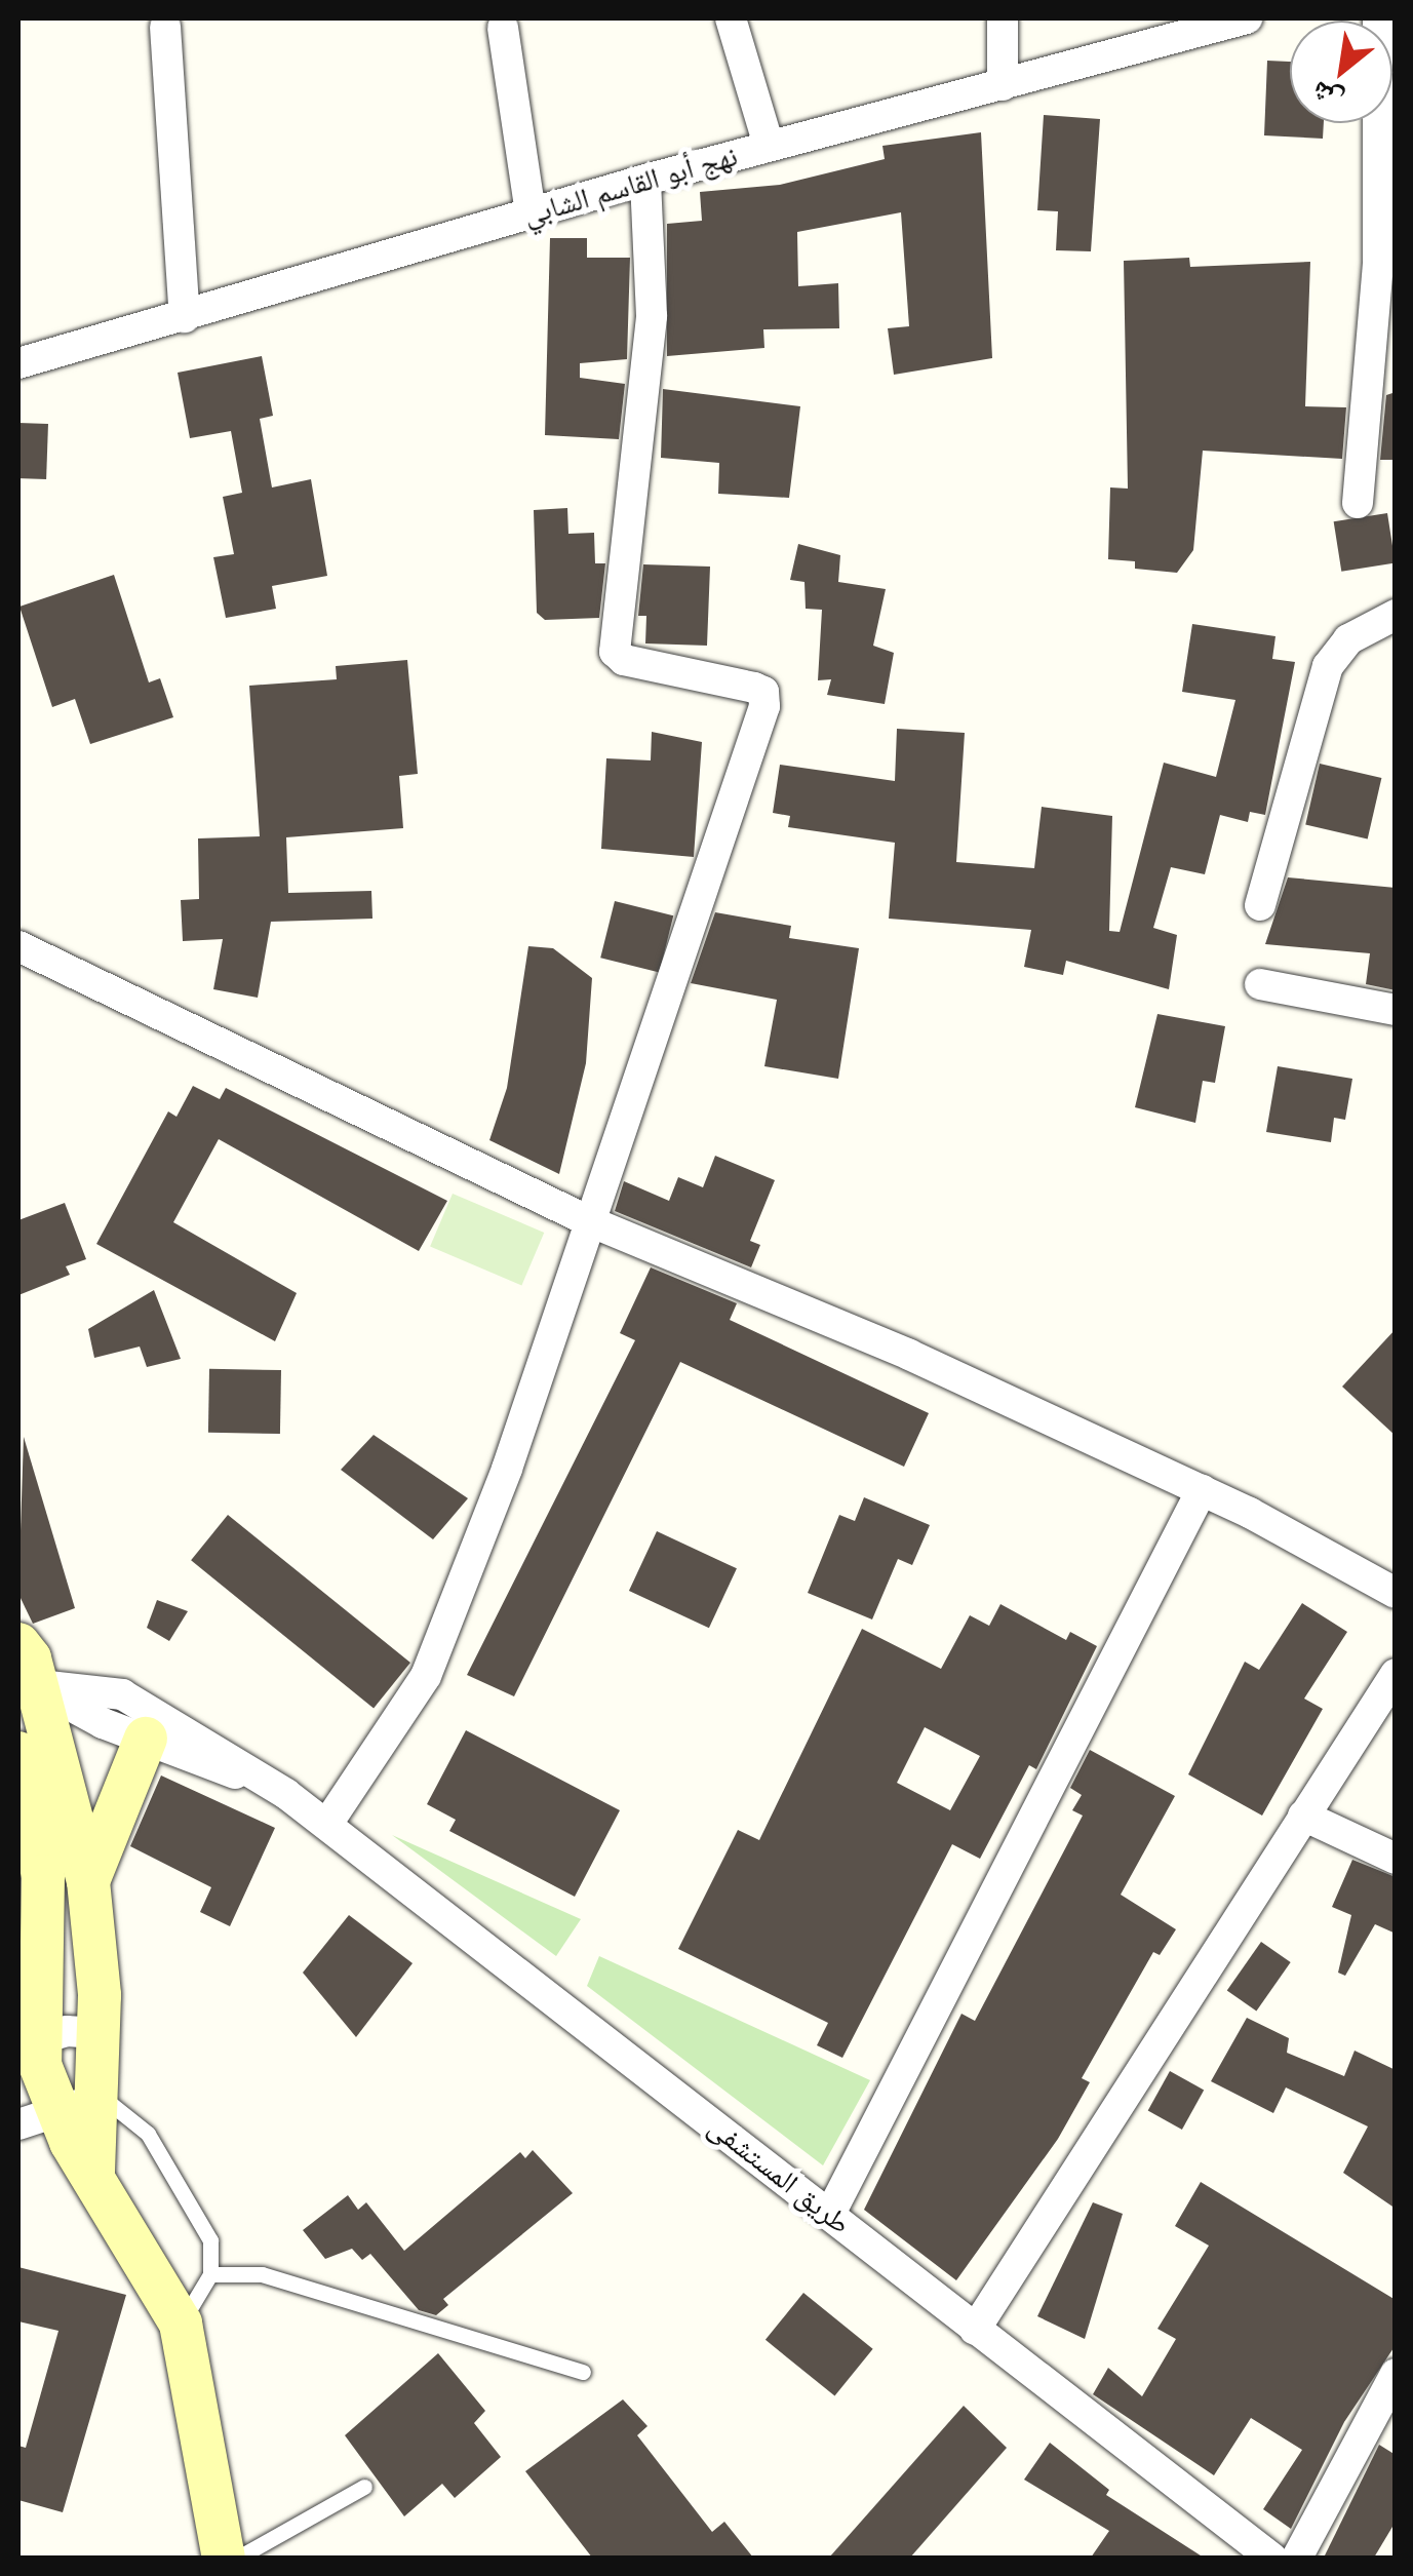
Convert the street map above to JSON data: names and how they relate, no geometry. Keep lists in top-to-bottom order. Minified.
{"streets":{"street":["نهج أبو القاسم الشابي","طريق المستشفى"]},"north":"bottom left"}
